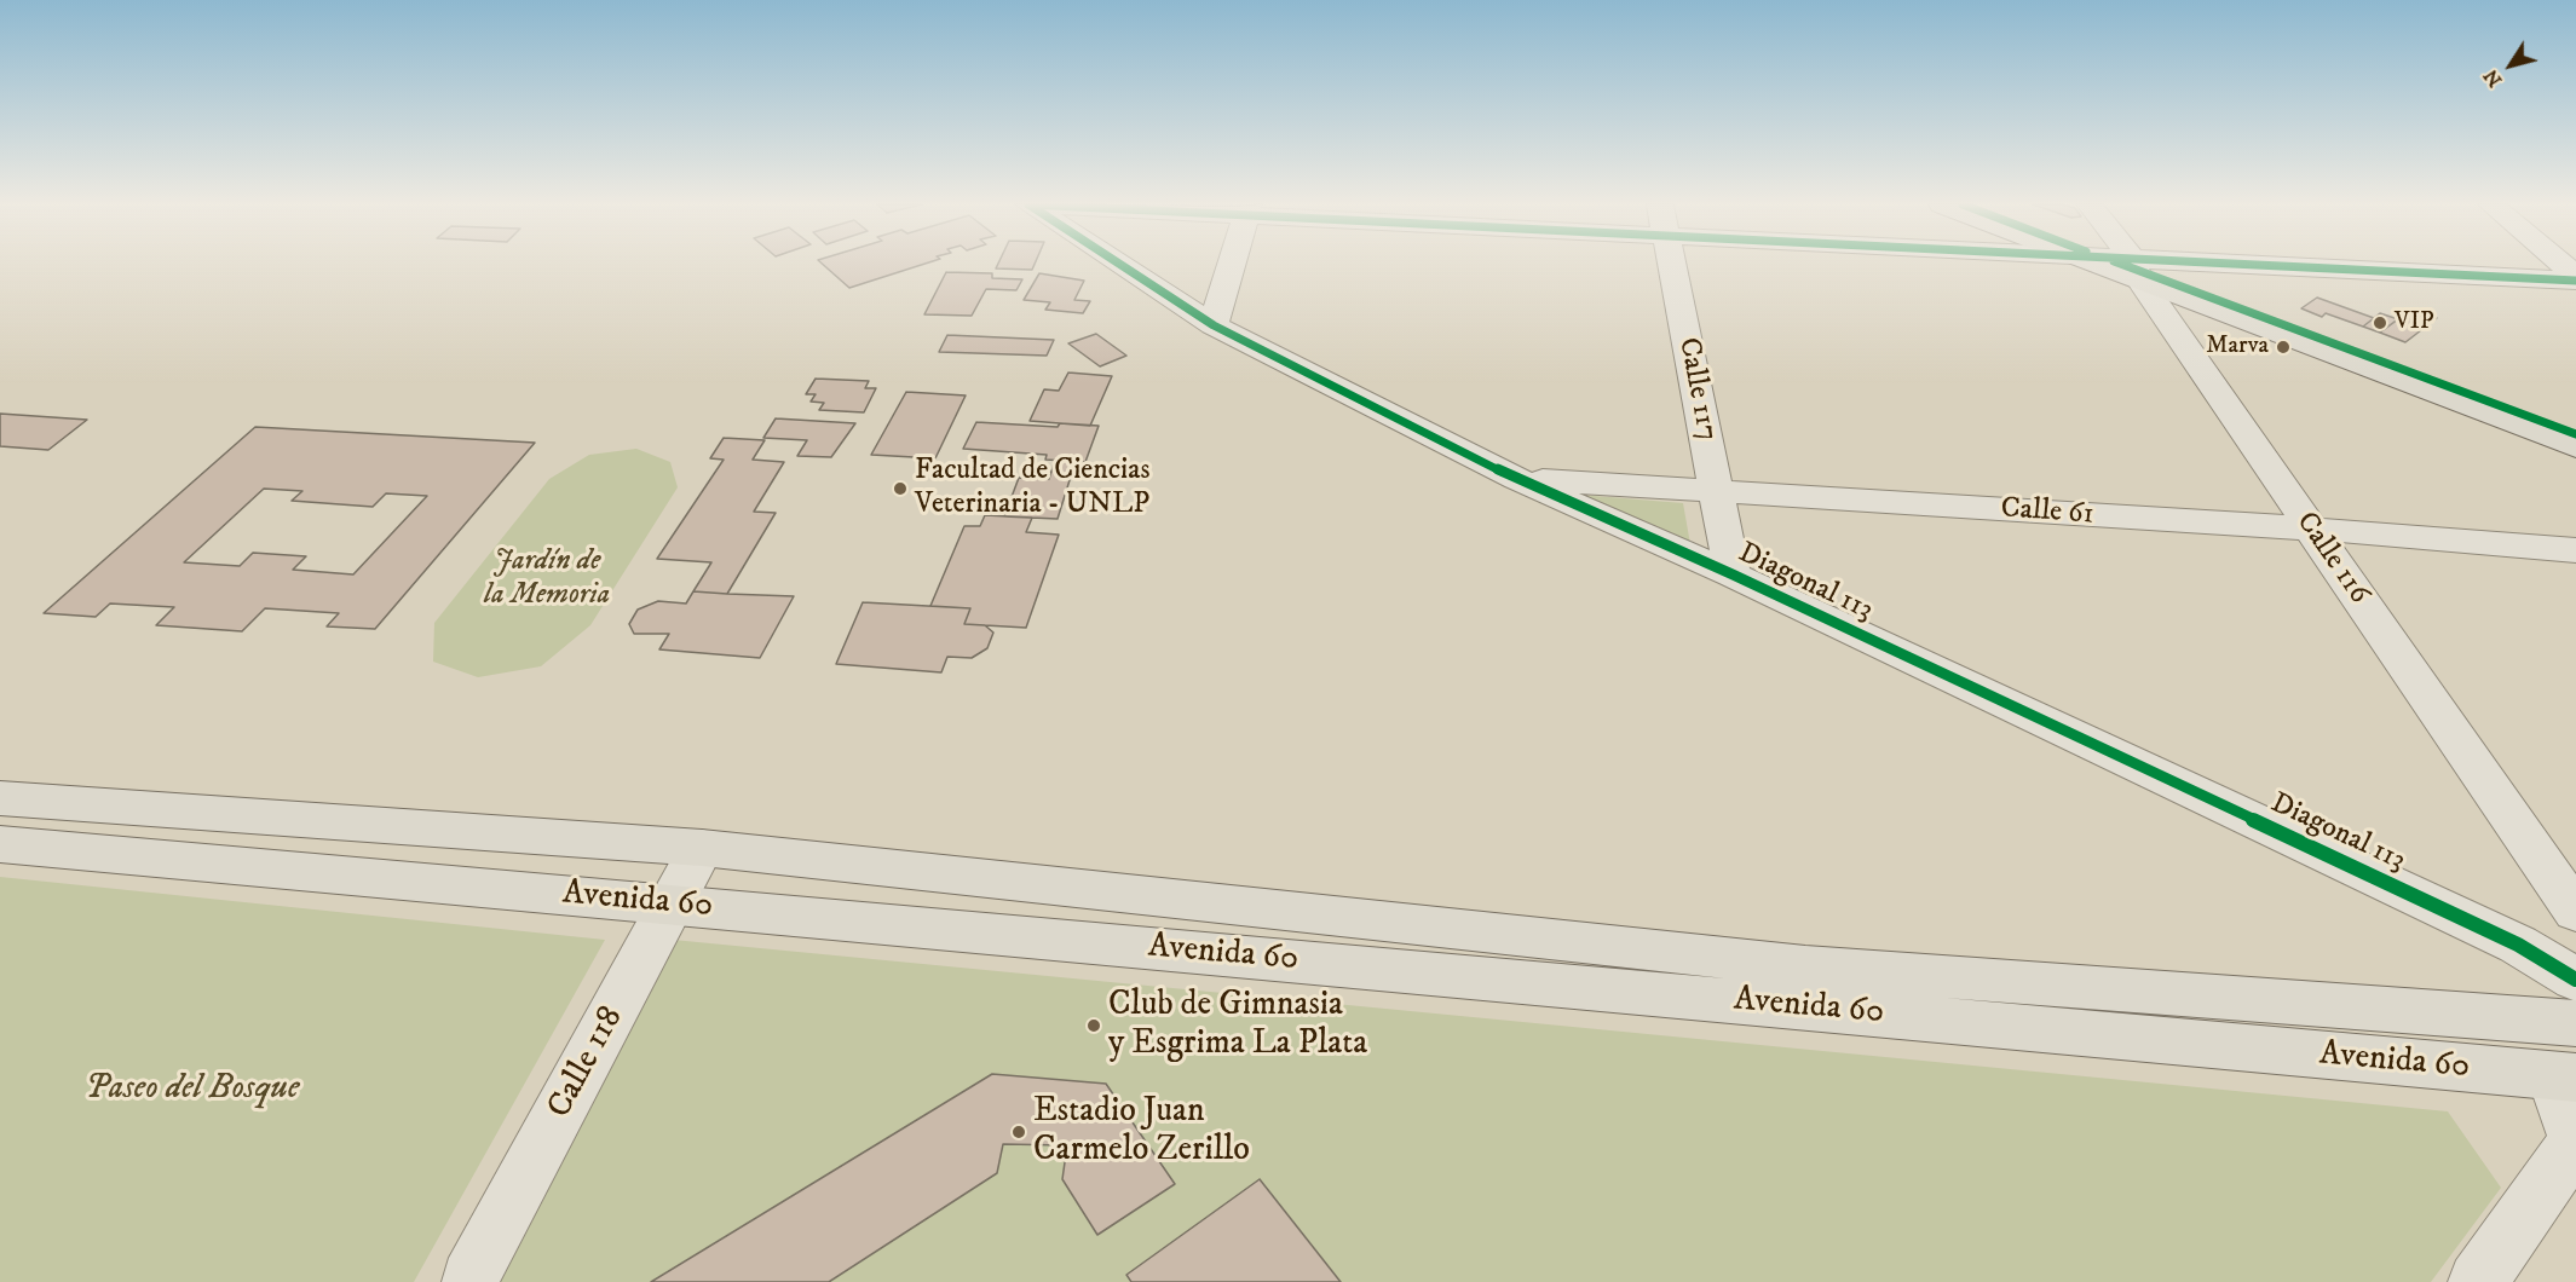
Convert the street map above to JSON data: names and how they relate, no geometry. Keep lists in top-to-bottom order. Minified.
{"streets":{"main road":["Avenida 60"],"street":["Calle 117","Calle 61","Calle 116","Diagonal 113","Calle 118"]},"crossings":[["Calle 117","Calle 61"],["Calle 117","Diagonal 113"],["Calle 61","Calle 116"],["Calle 61","Diagonal 113"],["Avenida 60","Calle 118"]],"parks":["Jardín de la Memoria","Paseo del Bosque"],"places":["VIP","Marva","Facultad de Ciencias Veterinaria - UNLP","Club de Gimnasia y Esgrima La Plata","Estadio Juan Carmelo Zerillo"],"north":"bottom left"}
